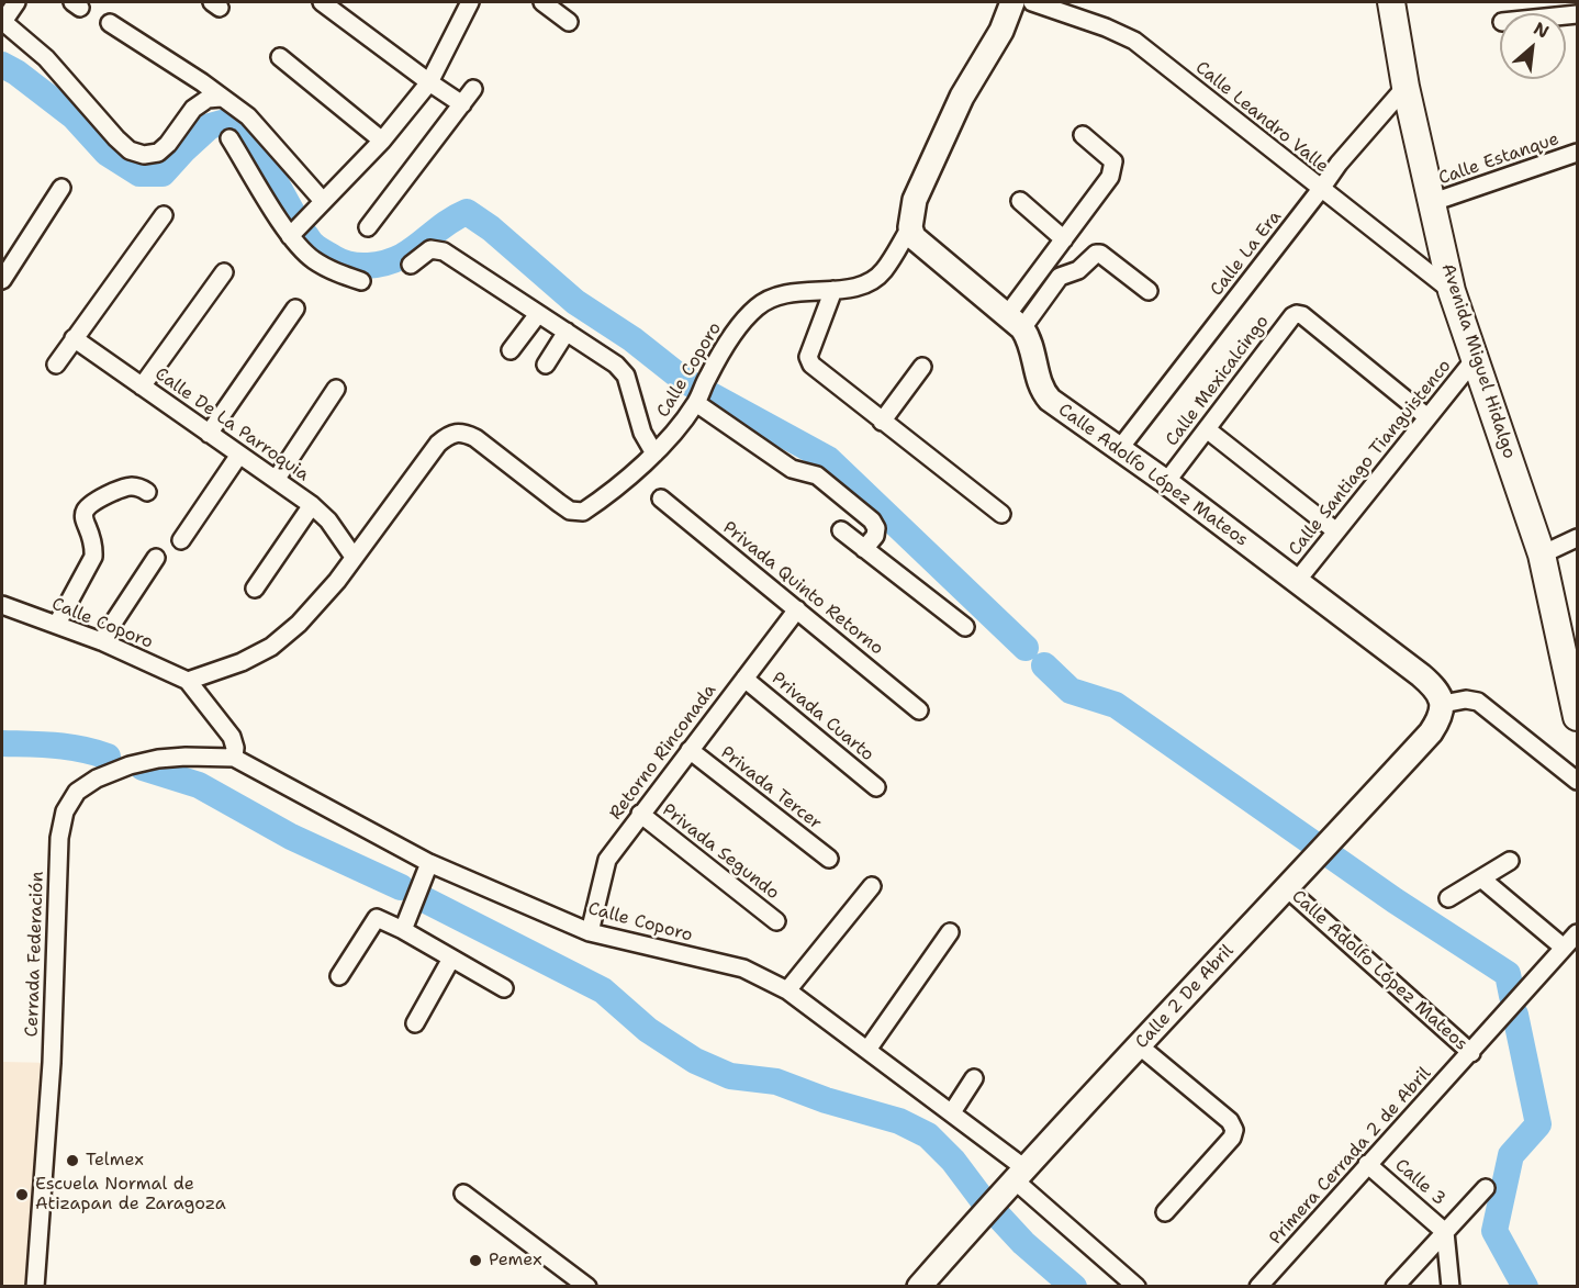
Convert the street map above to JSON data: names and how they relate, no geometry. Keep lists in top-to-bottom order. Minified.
{"streets":{"main road":["Avenida Miguel Hidalgo","Calle Adolfo López Mateos","Calle 2 De Abril"],"street":["Calle Leandro Valle","Calle Estanque","Calle La Era","Calle Coporo","Calle Mexicalcingo","Calle De La Parroquia","Calle Santiago Tianguistenco","Privada Quinto Retorno","Privada Cuarto","Retorno Rinconada","Privada Tercer","Privada Segundo","Cerrada Federación","Primera Cerrada 2 de Abril","Calle 3"]},"crossings":[["Calle Leandro Valle","Calle La Era"],["Calle Leandro Valle","Avenida Miguel Hidalgo"],["Calle Estanque","Avenida Miguel Hidalgo"],["Calle La Era","Avenida Miguel Hidalgo"],["Calle La Era","Calle Adolfo López Mateos"],["Avenida Miguel Hidalgo","Calle Santiago Tianguistenco"],["Calle Coporo","Calle De La Parroquia"],["Calle Coporo","Calle Adolfo López Mateos"],["Calle Coporo","Retorno Rinconada"],["Calle Coporo","Cerrada Federación"],["Calle Coporo","Calle 2 De Abril"],["Calle Mexicalcingo","Calle Santiago Tianguistenco"],["Calle Mexicalcingo","Calle Adolfo López Mateos"],["Calle Santiago Tianguistenco","Calle Adolfo López Mateos"],["Calle Adolfo López Mateos","Calle 2 De Abril"],["Calle Adolfo López Mateos","Primera Cerrada 2 de Abril"],["Privada Quinto Retorno","Retorno Rinconada"],["Privada Cuarto","Retorno Rinconada"],["Retorno Rinconada","Privada Tercer"],["Retorno Rinconada","Privada Segundo"],["Primera Cerrada 2 de Abril","Calle 3"]],"places":["Telmex","Escuela Normal de Atizapan de Zaragoza","Pemex"],"north":"top right"}
